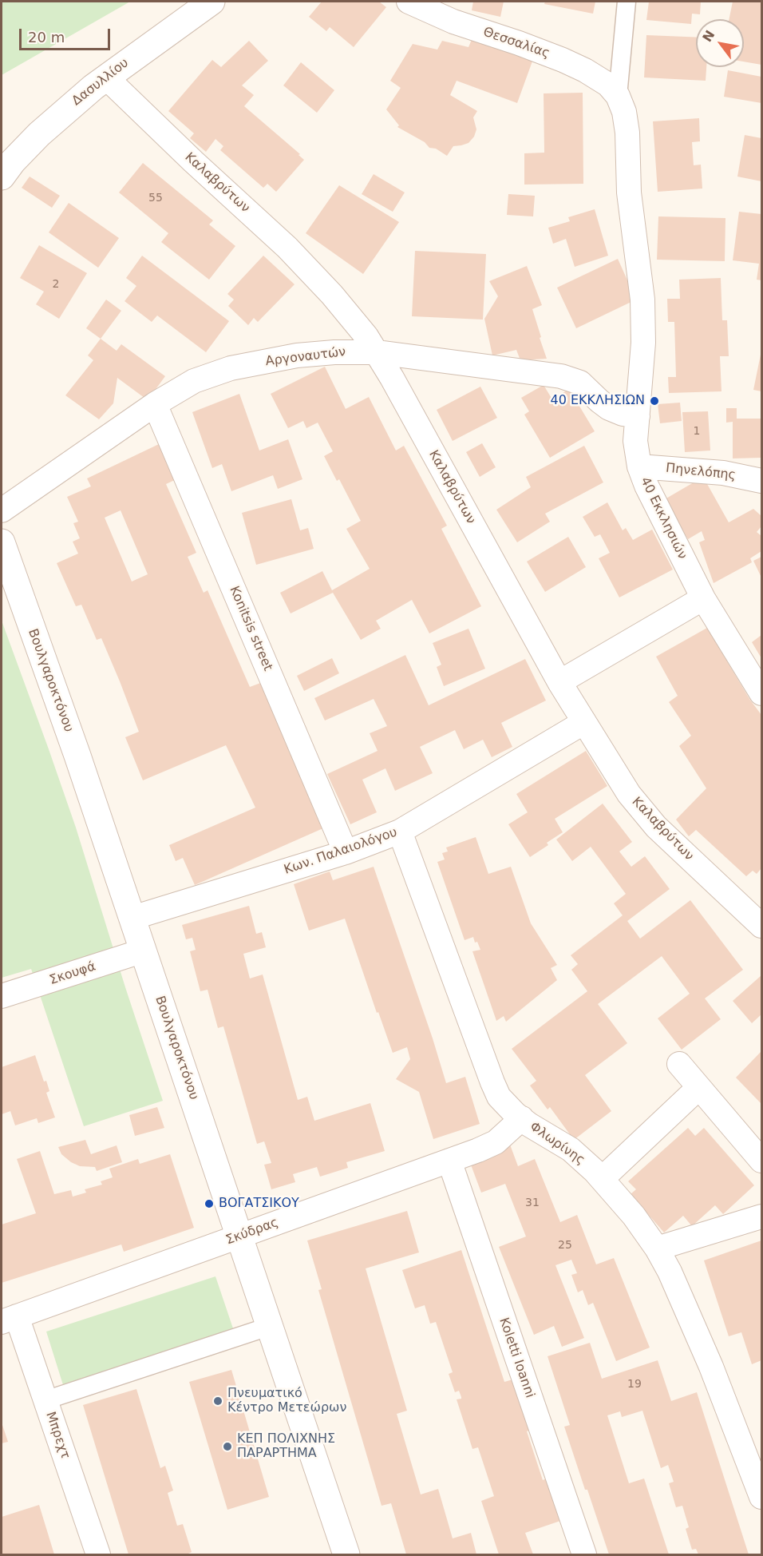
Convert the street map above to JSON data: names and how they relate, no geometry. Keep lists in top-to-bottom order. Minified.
{"streets":{"street":["Θεσσαλίας","Δασυλλίου","Καλαβρύτων","Αργοναυτών","Πηνελόπης","40 Εκκλησιών","Konitsis street","Βουλγαροκτόνου","Κων. Παλαιολόγου","Σκουφά","Φλωρίνης","Σκύδρας","Koletti Ioanni","Μπρεχτ"]},"crossings":[["Θεσσαλίας","40 Εκκλησιών"],["Δασυλλίου","Καλαβρύτων"],["Καλαβρύτων","Αργοναυτών"],["Καλαβρύτων","Κων. Παλαιολόγου"],["Αργοναυτών","40 Εκκλησιών"],["Αργοναυτών","Konitsis street"],["Πηνελόπης","40 Εκκλησιών"],["Konitsis street","Κων. Παλαιολόγου"],["Βουλγαροκτόνου","Κων. Παλαιολόγου"],["Βουλγαροκτόνου","Σκουφά"],["Βουλγαροκτόνου","Σκύδρας"],["Κων. Παλαιολόγου","Φλωρίνης"],["Φλωρίνης","Σκύδρας"],["Σκύδρας","Koletti Ioanni"],["Σκύδρας","Μπρεχτ"]],"places":["40 ΕΚΚΛΗΣΙΩΝ","ΒΟΓΑΤΣΙΚΟΥ","Πνευματικό Κέντρο Μετεώρων","ΚΕΠ ΠΟΛΙΧΝΗΣ ΠΑΡΑΡΤΗΜΑ"],"house_numbers":["55","2","1","31","25","19"],"scale_bar":"20 m","north":"top left"}
